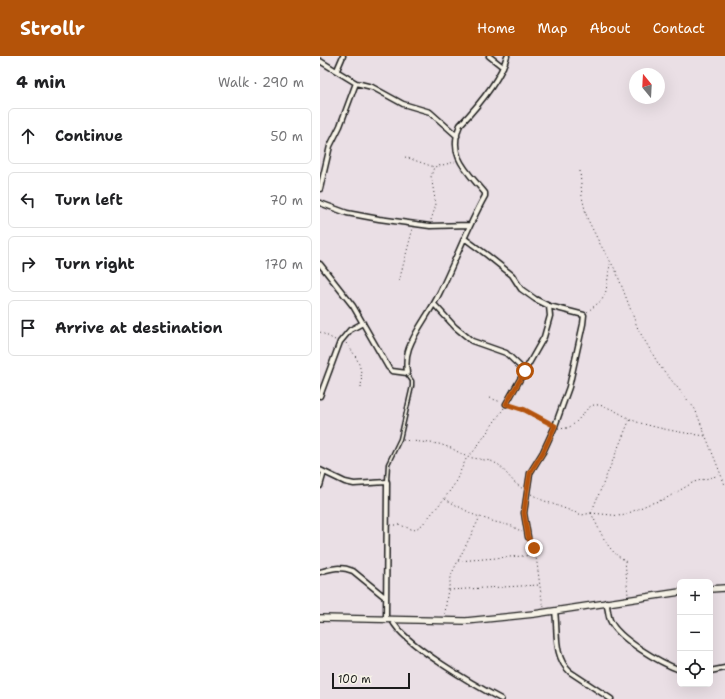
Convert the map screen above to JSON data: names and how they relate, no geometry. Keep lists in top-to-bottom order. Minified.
{"scale_bar":"100 m","north":"top","page":{"header":"Strollr","nav":["Home","Map","About","Contact"],"heading":["4 min","Walk · 290 m"],"list":[["Continue","50 m"],["Turn left","70 m"],["Turn right","170 m"],"Arrive at destination"],"map_buttons":["+","−"],"scale":"100 m"}}
